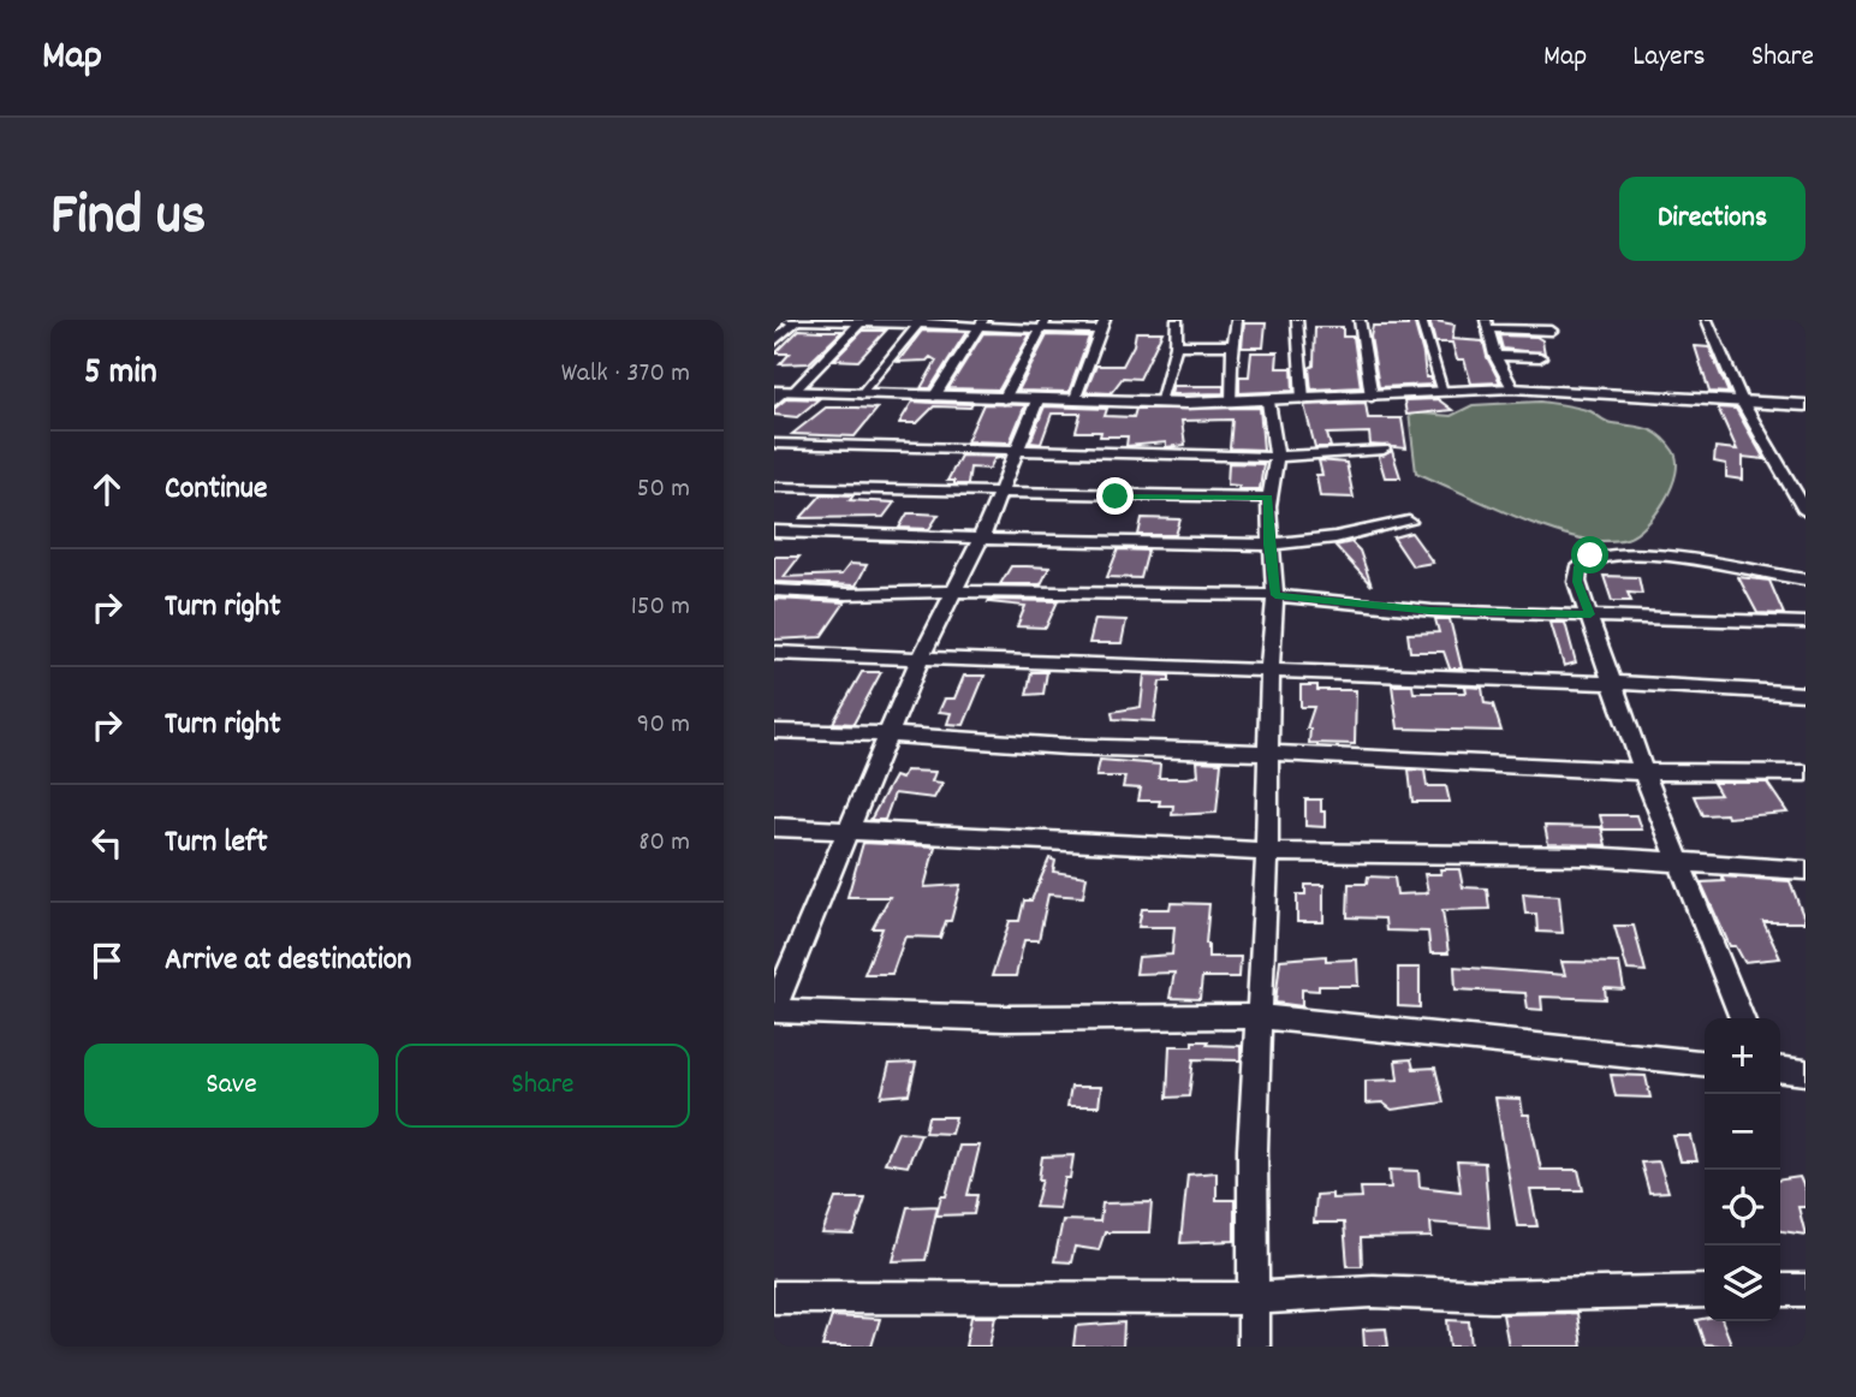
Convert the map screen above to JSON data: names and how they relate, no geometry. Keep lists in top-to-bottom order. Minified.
{"page":{"header":"Map","nav":["Map","Layers","Share"],"title":"Find us","buttons":["Directions",["Save","Share"]],"heading":["5 min","Walk · 370 m"],"list":[["Continue","50 m"],["Turn right","150 m"],["Turn right","90 m"],["Turn left","80 m"],"Arrive at destination"],"map_buttons":["+","−"]}}
